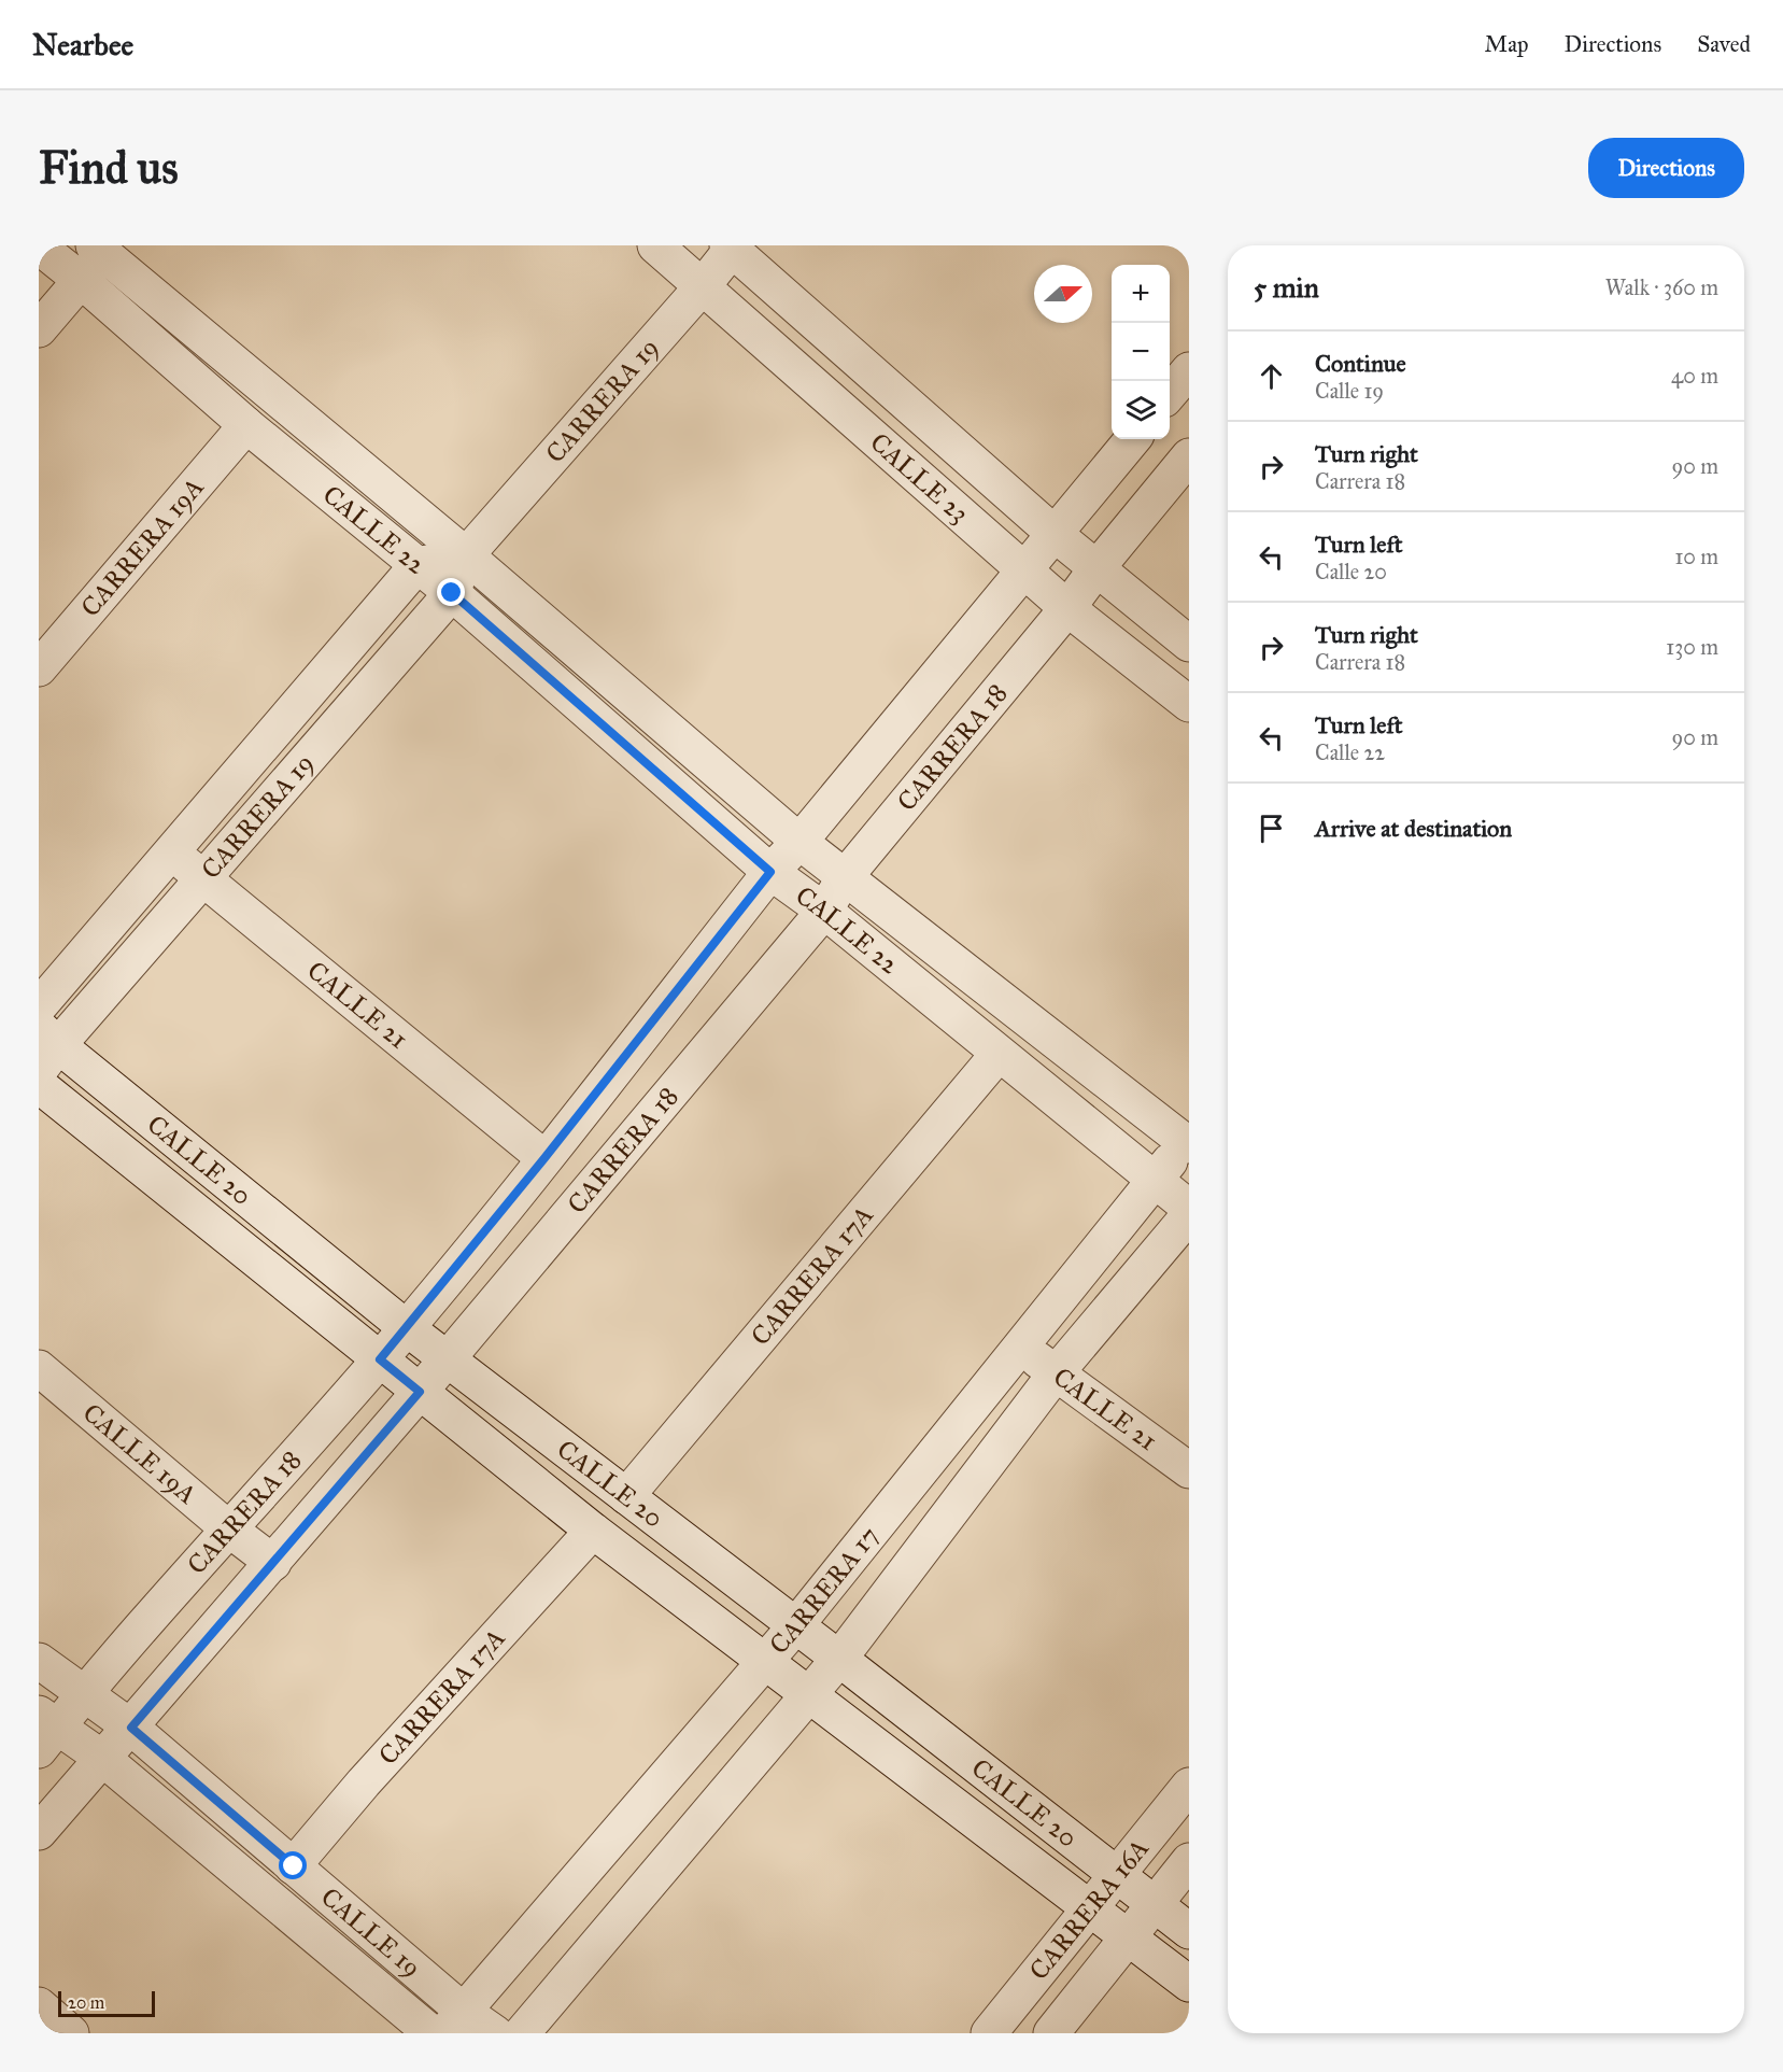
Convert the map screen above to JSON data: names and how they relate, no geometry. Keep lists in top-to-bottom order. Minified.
{"streets":{"street":["CARRERA 19","CALLE 23","CALLE 22","CARRERA 19A","CARRERA 18","CALLE 21","CALLE 20","CARRERA 17A","CALLE 19A","CARRERA 17","CARRERA 16A","CALLE 19"]},"crossings":[["CARRERA 19","CALLE 23"],["CARRERA 19","CALLE 22"],["CARRERA 19","CALLE 21"],["CARRERA 19","CALLE 20"],["CALLE 23","CARRERA 18"],["CALLE 22","CARRERA 19A"],["CALLE 22","CARRERA 18"],["CALLE 22","CARRERA 17A"],["CALLE 22","CARRERA 17"],["CARRERA 18","CALLE 21"],["CARRERA 18","CALLE 20"],["CARRERA 18","CALLE 19A"],["CARRERA 18","CALLE 19"],["CALLE 21","CARRERA 17"],["CALLE 20","CARRERA 17A"],["CALLE 20","CARRERA 17"],["CALLE 20","CARRERA 16A"],["CARRERA 17A","CALLE 19"],["CARRERA 17","CALLE 19"]],"scale_bar":"20 m","north":"right","page":{"header":"Nearbee","nav":["Map","Directions","Saved"],"buttons":"Directions","title":"Find us","heading":["5 min","Walk · 360 m"],"map_buttons":["+","−"],"list":[["Continue","Calle 19","40 m"],["Turn right","Carrera 18","90 m"],["Turn left","Calle 20","10 m"],["Turn right","Carrera 18","130 m"],["Turn left","Calle 22","90 m"],"Arrive at destination"],"scale":"20 m"}}
